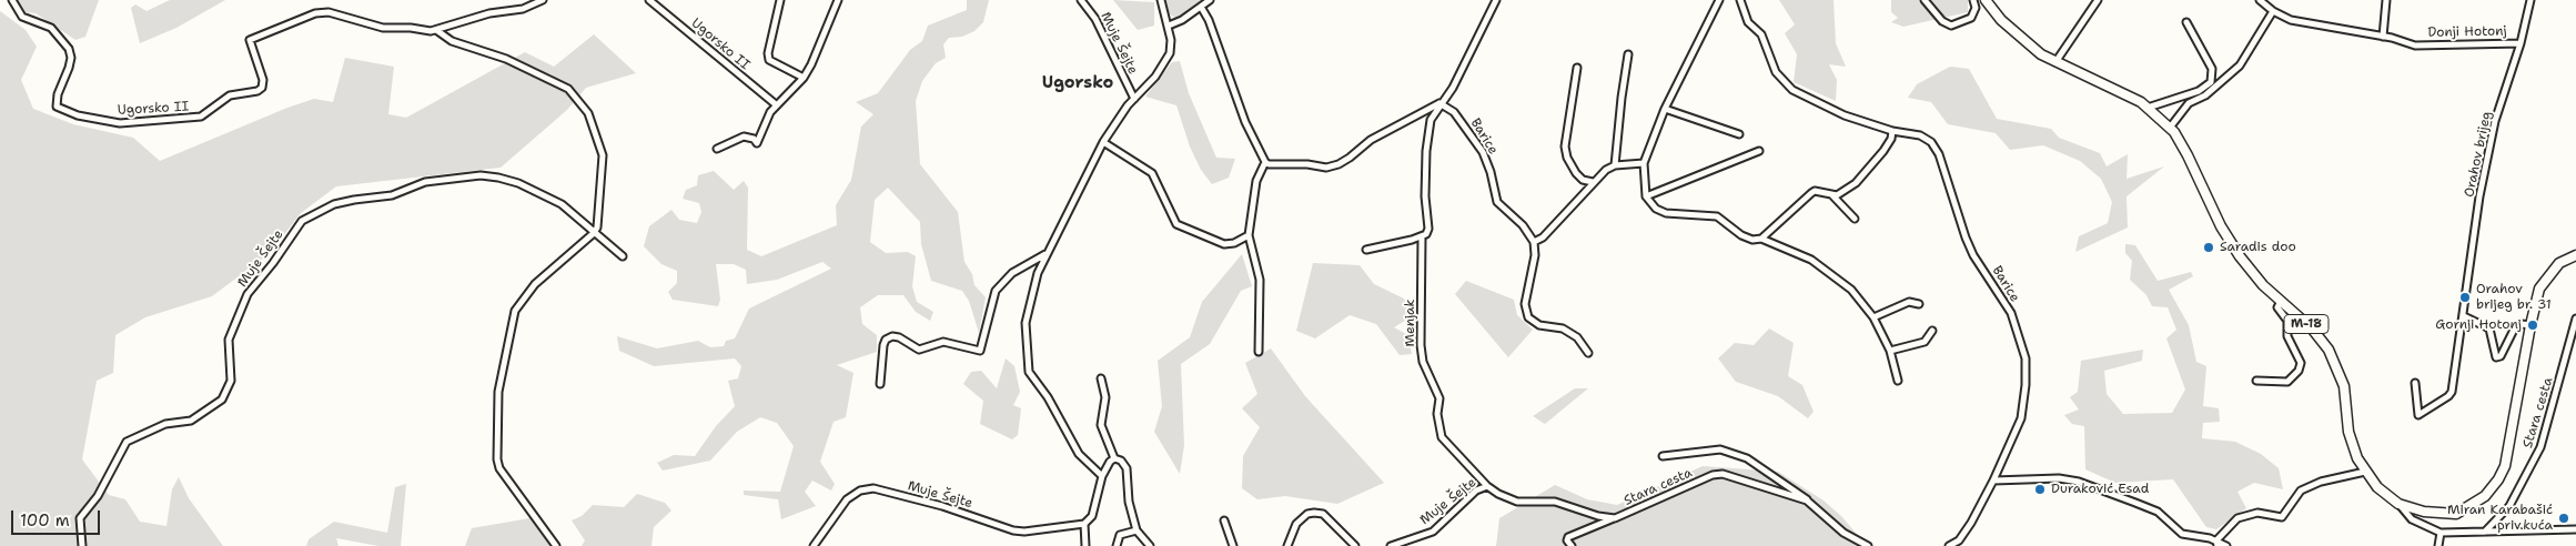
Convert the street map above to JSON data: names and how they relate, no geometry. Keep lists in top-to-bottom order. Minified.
{"streets":{"main road":["M-18"],"street":["Donji Hotonj","Muje Šejte","Ugorsko II","Barice","Orahov brijeg","Menjak","Stara cesta"]},"crossings":[["Donji Hotonj","Orahov brijeg"],["Muje Šejte","Menjak"],["Muje Šejte","Stara cesta"],["Barice","Menjak"],["Menjak","Stara cesta"]],"districts":["Ugorsko"],"places":["Saradis doo","Orahov brijeg br. 31","Gornji Hotonj","Duraković Esad","Miran Karabašić priv.kuća"],"scale_bar":"100 m"}
